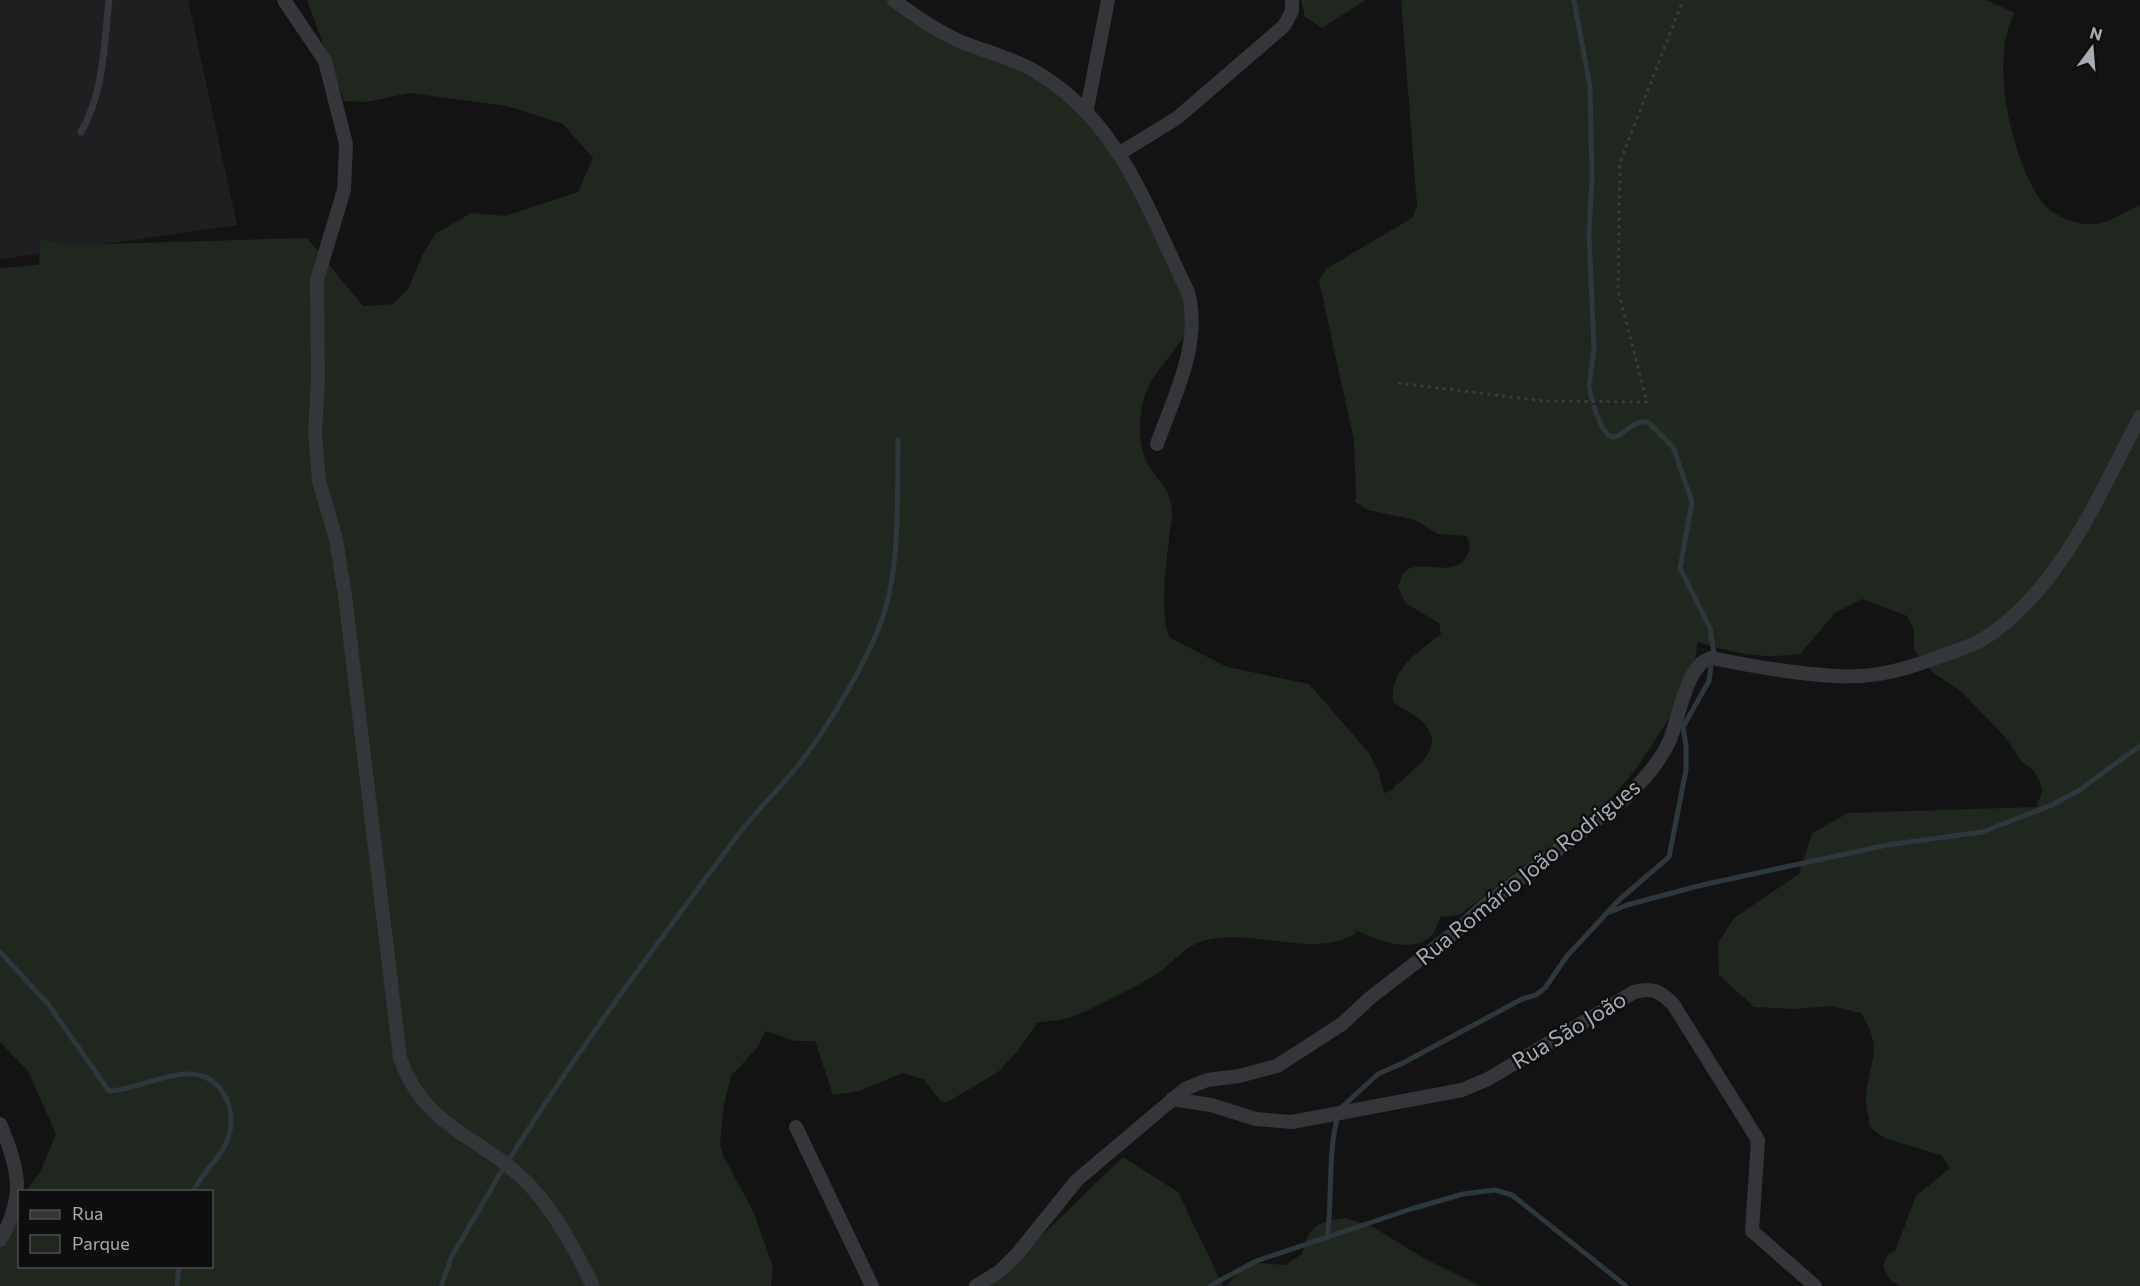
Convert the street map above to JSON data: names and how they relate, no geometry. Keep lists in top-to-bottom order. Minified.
{"streets":{"street":["Rua Romário João Rodrigues","Rua São João"]},"crossings":[["Rua Romário João Rodrigues","Rua São João"]],"legend":["Rua","Parque"],"north":"top"}
